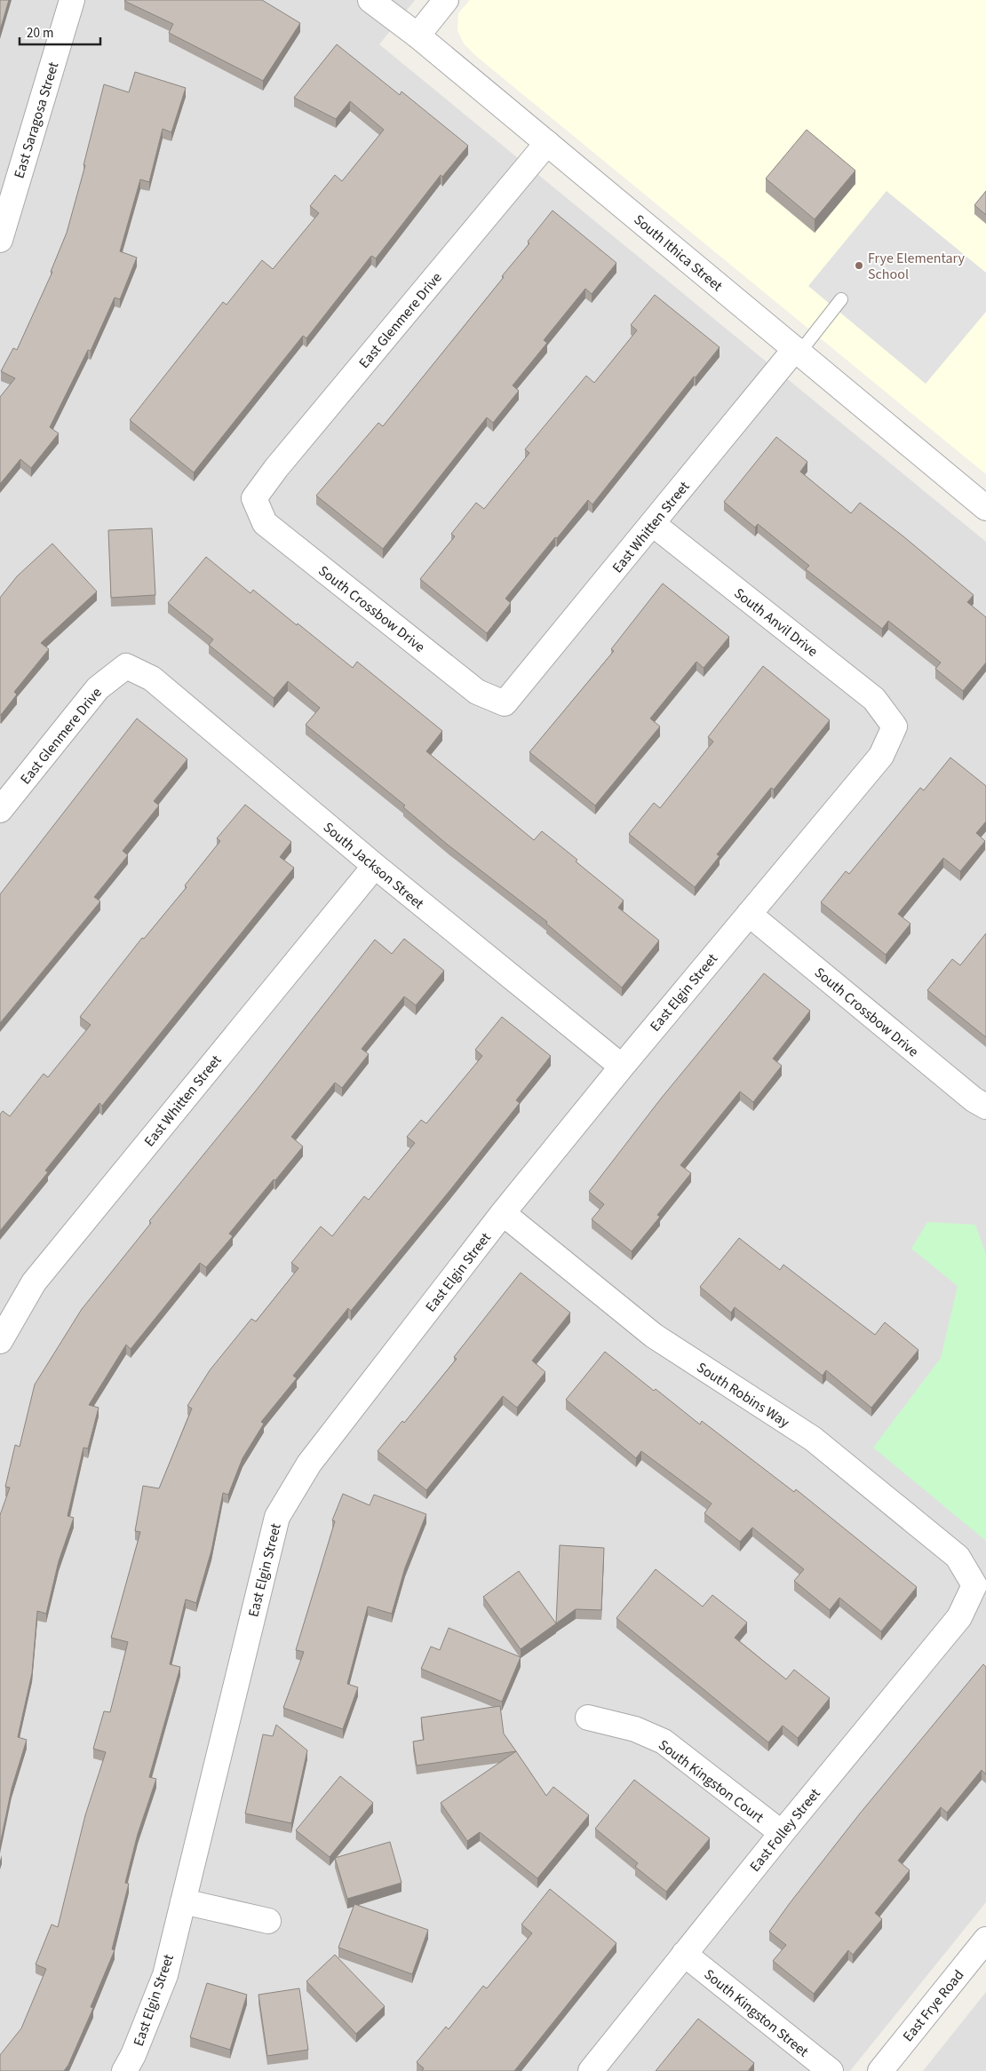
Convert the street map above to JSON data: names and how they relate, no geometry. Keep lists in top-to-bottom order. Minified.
{"streets":{"street":["East Saragosa Street","South Ithica Street","East Glenmere Drive","East Whitten Street","South Crossbow Drive","South Anvil Drive","South Jackson Street","East Elgin Street","South Robins Way","South Kingston Court","East Folley Street","East Frye Road","South Kingston Street"]},"crossings":[["South Ithica Street","East Glenmere Drive"],["South Ithica Street","East Whitten Street"],["East Glenmere Drive","South Crossbow Drive"],["East Glenmere Drive","South Jackson Street"],["East Whitten Street","South Crossbow Drive"],["East Whitten Street","South Anvil Drive"],["East Whitten Street","South Jackson Street"],["South Crossbow Drive","East Elgin Street"],["South Anvil Drive","East Elgin Street"],["South Jackson Street","East Elgin Street"],["East Elgin Street","South Robins Way"],["South Robins Way","East Folley Street"],["South Kingston Court","East Folley Street"],["East Folley Street","South Kingston Street"]],"places":["Frye Elementary School"],"scale_bar":"20 m"}
